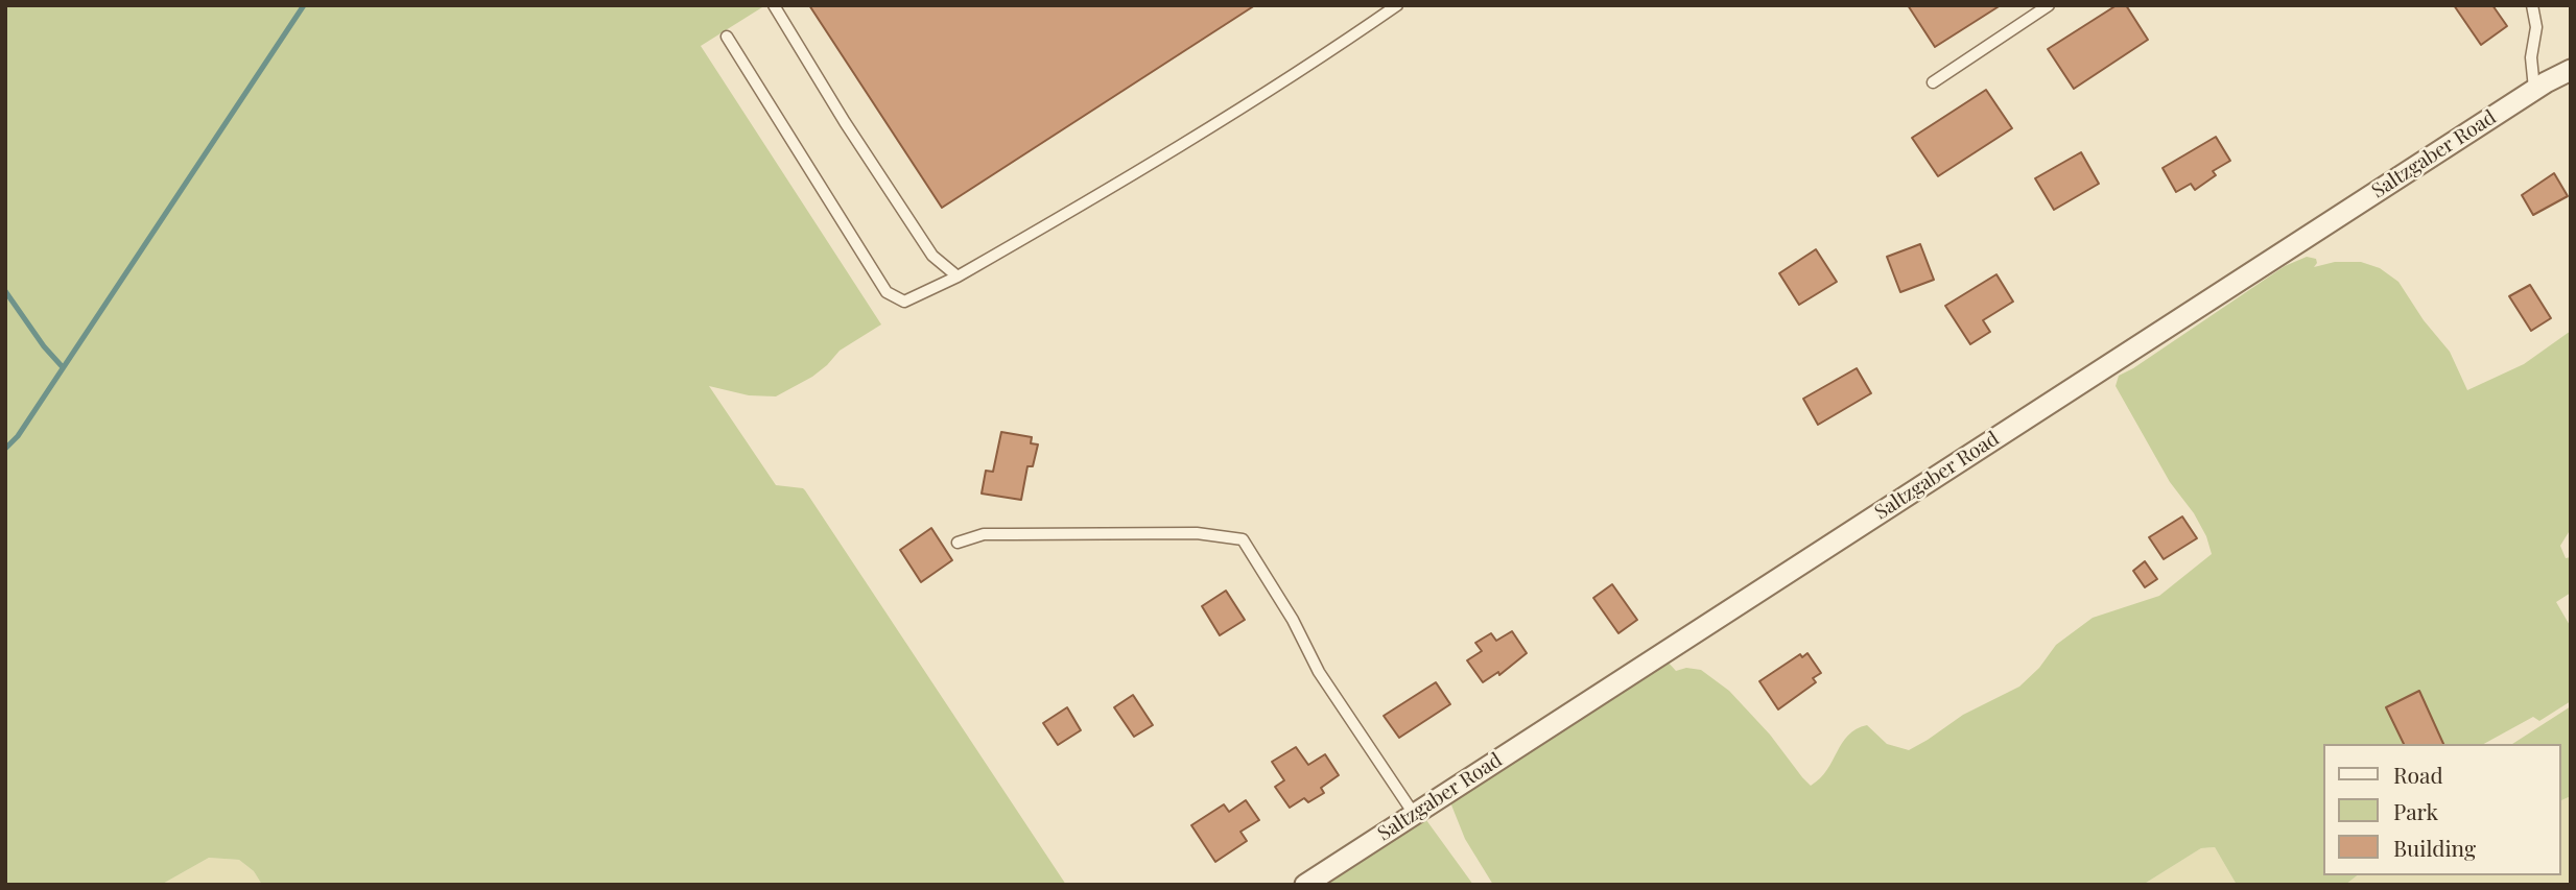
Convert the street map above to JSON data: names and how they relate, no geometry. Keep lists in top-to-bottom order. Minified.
{"streets":{"street":["Saltzgaber Road"]},"legend":["Road","Park","Building"]}
